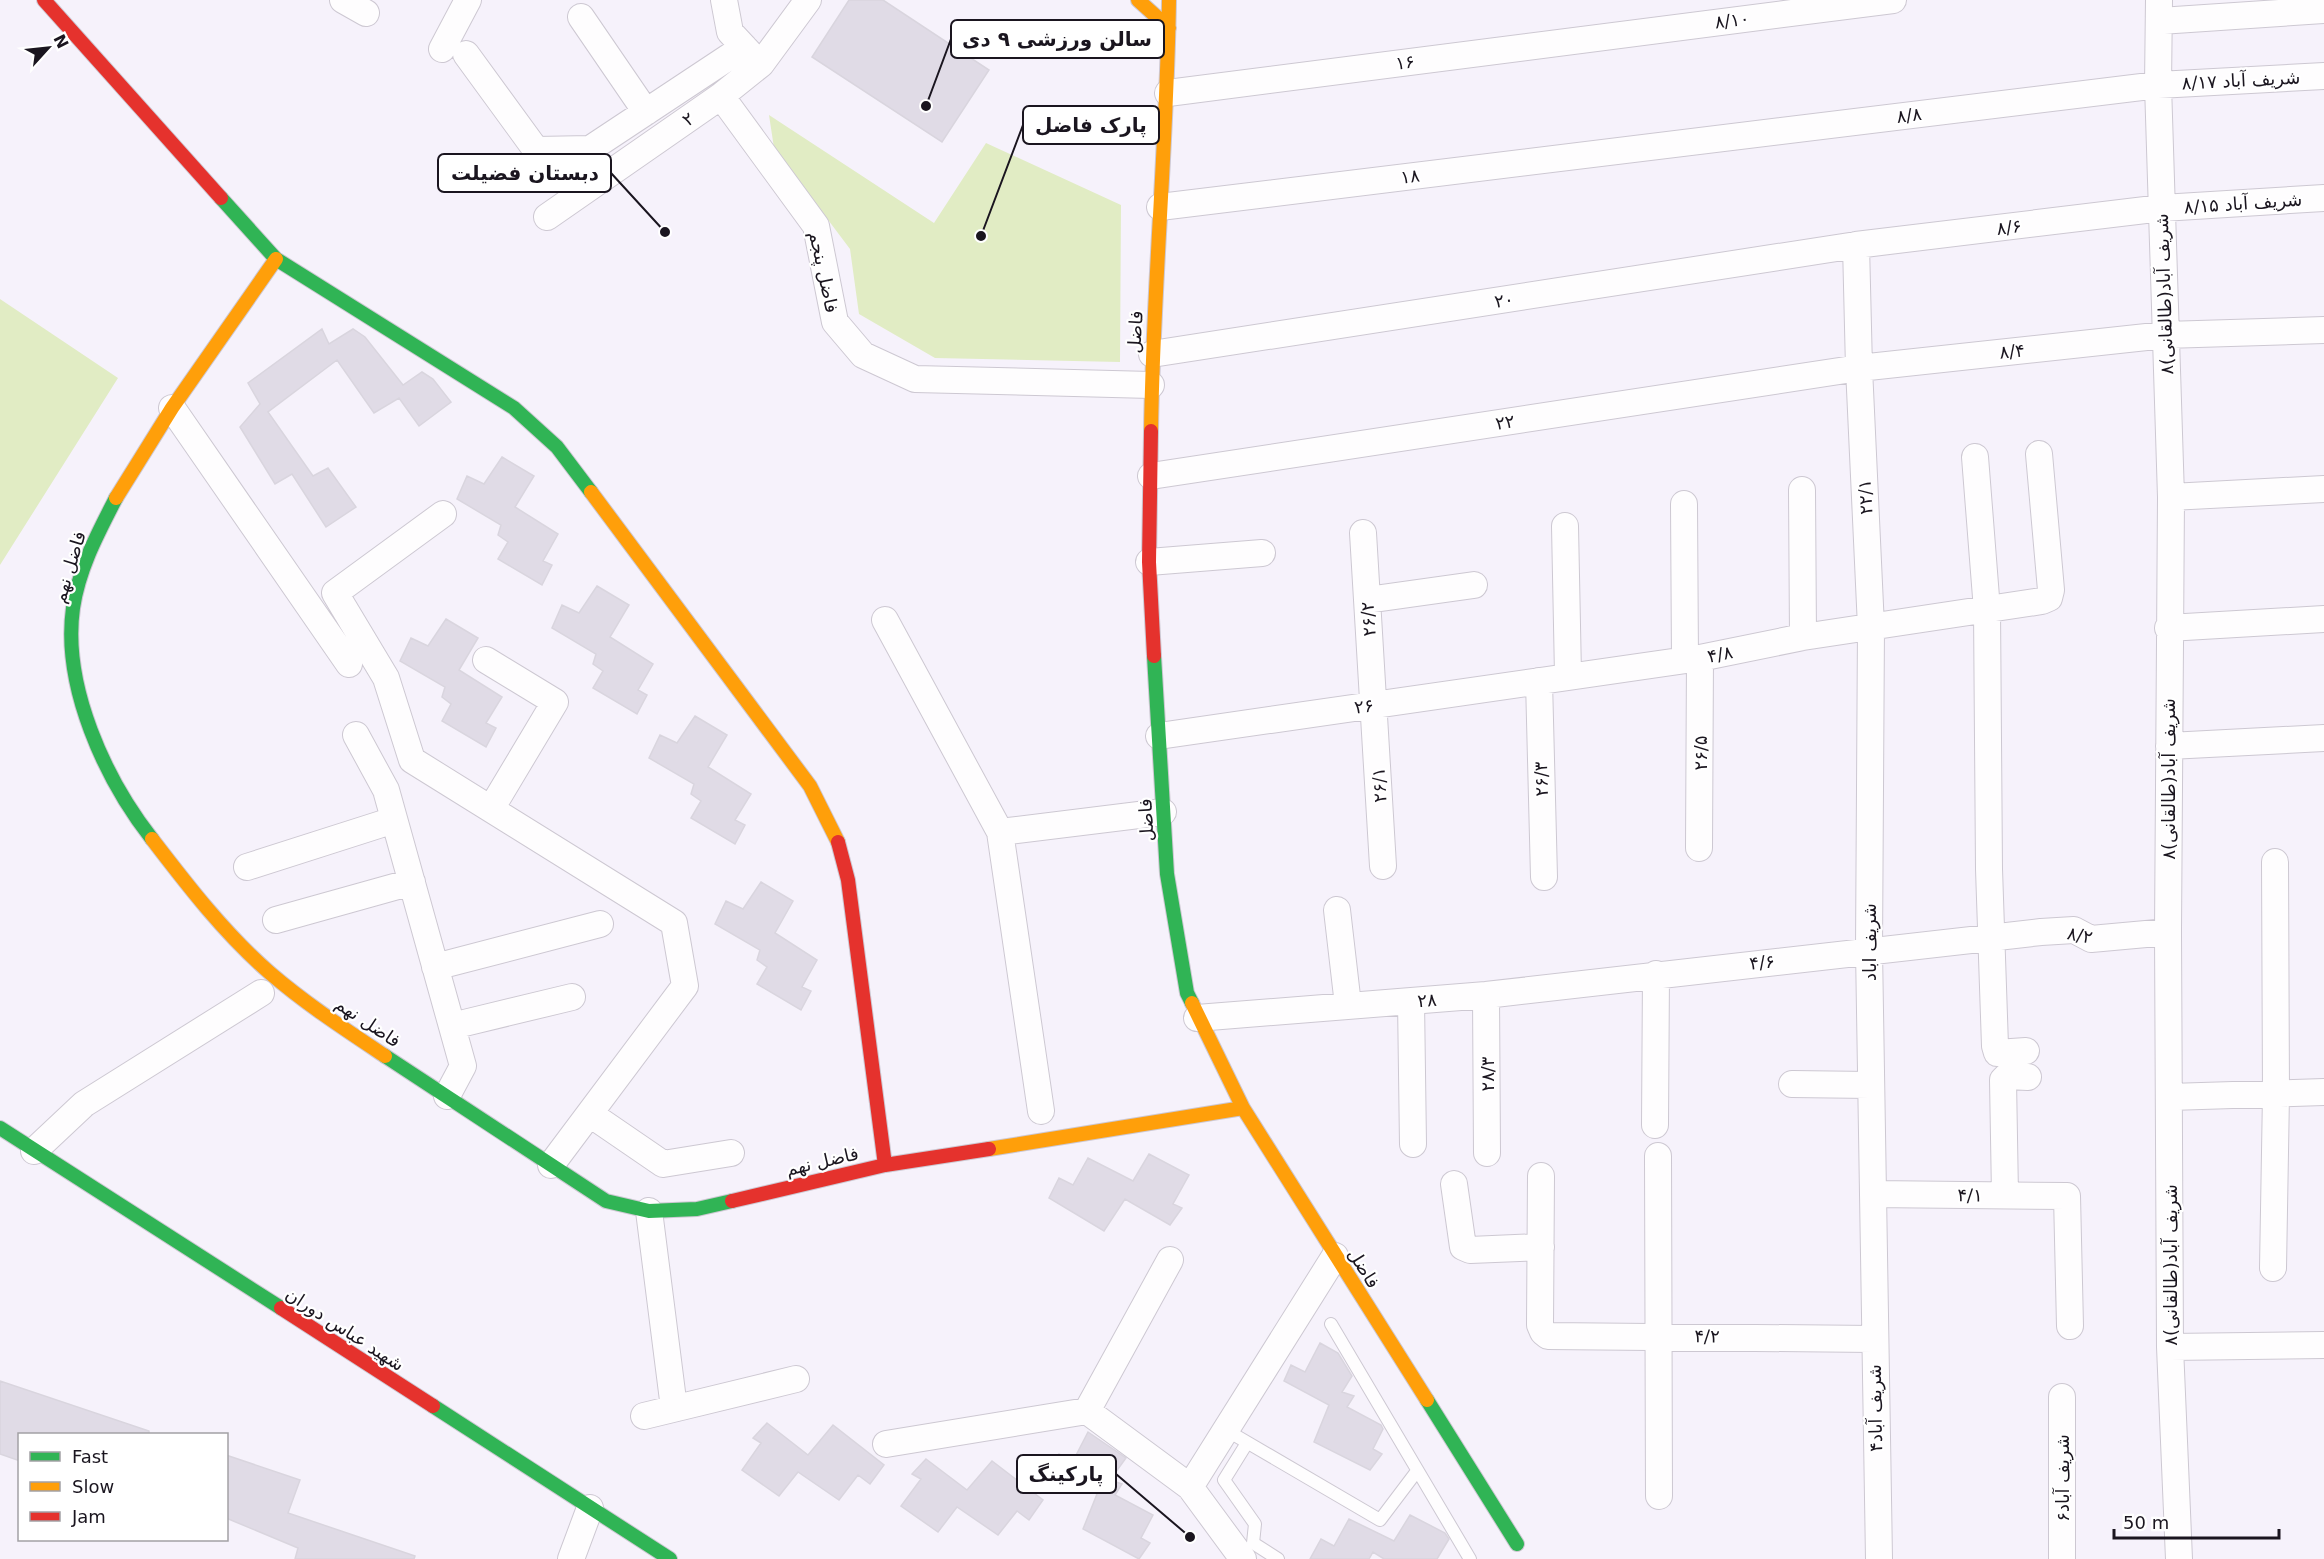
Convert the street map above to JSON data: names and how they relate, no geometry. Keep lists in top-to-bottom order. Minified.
{"streets":{"street":["۸/۱۰","۱۶","شریف آباد ۸/۱۷","۸/۸","۲","۱۸","شریف آباد ۸/۱۵","۸/۶","فاضل پنجم","۸شریف آباد(طالقانی)","۲۰","فاضل","۸/۴","۲۲","۲۲/۱","فاضل نهم","۲۶/۲","۴/۸","۲۶","۲۶/۵","۲۶/۳","۲۶/۱","۸/۲","شریف اباد","۴/۶","۲۸","۲۸/۳","۴/۱","شهید عباس دوران","۴/۲","۴شریف آباد","شریف آباد۶"]},"crossings":[["۸/۱۰","۱۶"],["۱۶","فاضل"],["شریف آباد ۸/۱۷","۸/۸"],["شریف آباد ۸/۱۷","۸شریف آباد(طالقانی)"],["۸/۸","۱۸"],["۸/۸","۸شریف آباد(طالقانی)"],["۲","فاضل پنجم"],["۱۸","فاضل"],["شریف آباد ۸/۱۵","۸/۶"],["شریف آباد ۸/۱۵","۸شریف آباد(طالقانی)"],["۸/۶","۸شریف آباد(طالقانی)"],["۸/۶","۲۰"],["۸/۶","۲۲/۱"],["فاضل پنجم","فاضل"],["۸شریف آباد(طالقانی)","۸/۴"],["۸شریف آباد(طالقانی)","۸/۲"],["۲۰","فاضل"],["۲۰","۲۲/۱"],["فاضل","۲۲"],["فاضل","فاضل نهم"],["فاضل","۲۶"],["فاضل","۲۸"],["۸/۴","۲۲"],["۸/۴","۲۲/۱"],["۲۲","۲۲/۱"],["۲۲/۱","۴/۸"],["۲۲/۱","شریف اباد"],["۲۶/۲","۲۶"],["۲۶/۲","۲۶/۱"],["۴/۸","۲۶"],["۴/۸","۲۶/۵"],["۴/۸","شریف اباد"],["۲۶","۲۶/۳"],["۲۶","۲۶/۱"],["۸/۲","شریف اباد"],["۸/۲","۴/۶"],["شریف اباد","۴/۶"],["شریف اباد","۴/۱"],["شریف اباد","۴شریف آباد"],["۴/۶","۲۸"],["۲۸","۲۸/۳"],["۴/۲","۴شریف آباد"]],"places":["سالن ورزشی ۹ دی","دبستان فضیلت","پارک فاضل","پارکینگ"],"legend":["Fast","Slow","Jam"],"scale_bar":"50 m","north":"top right"}
